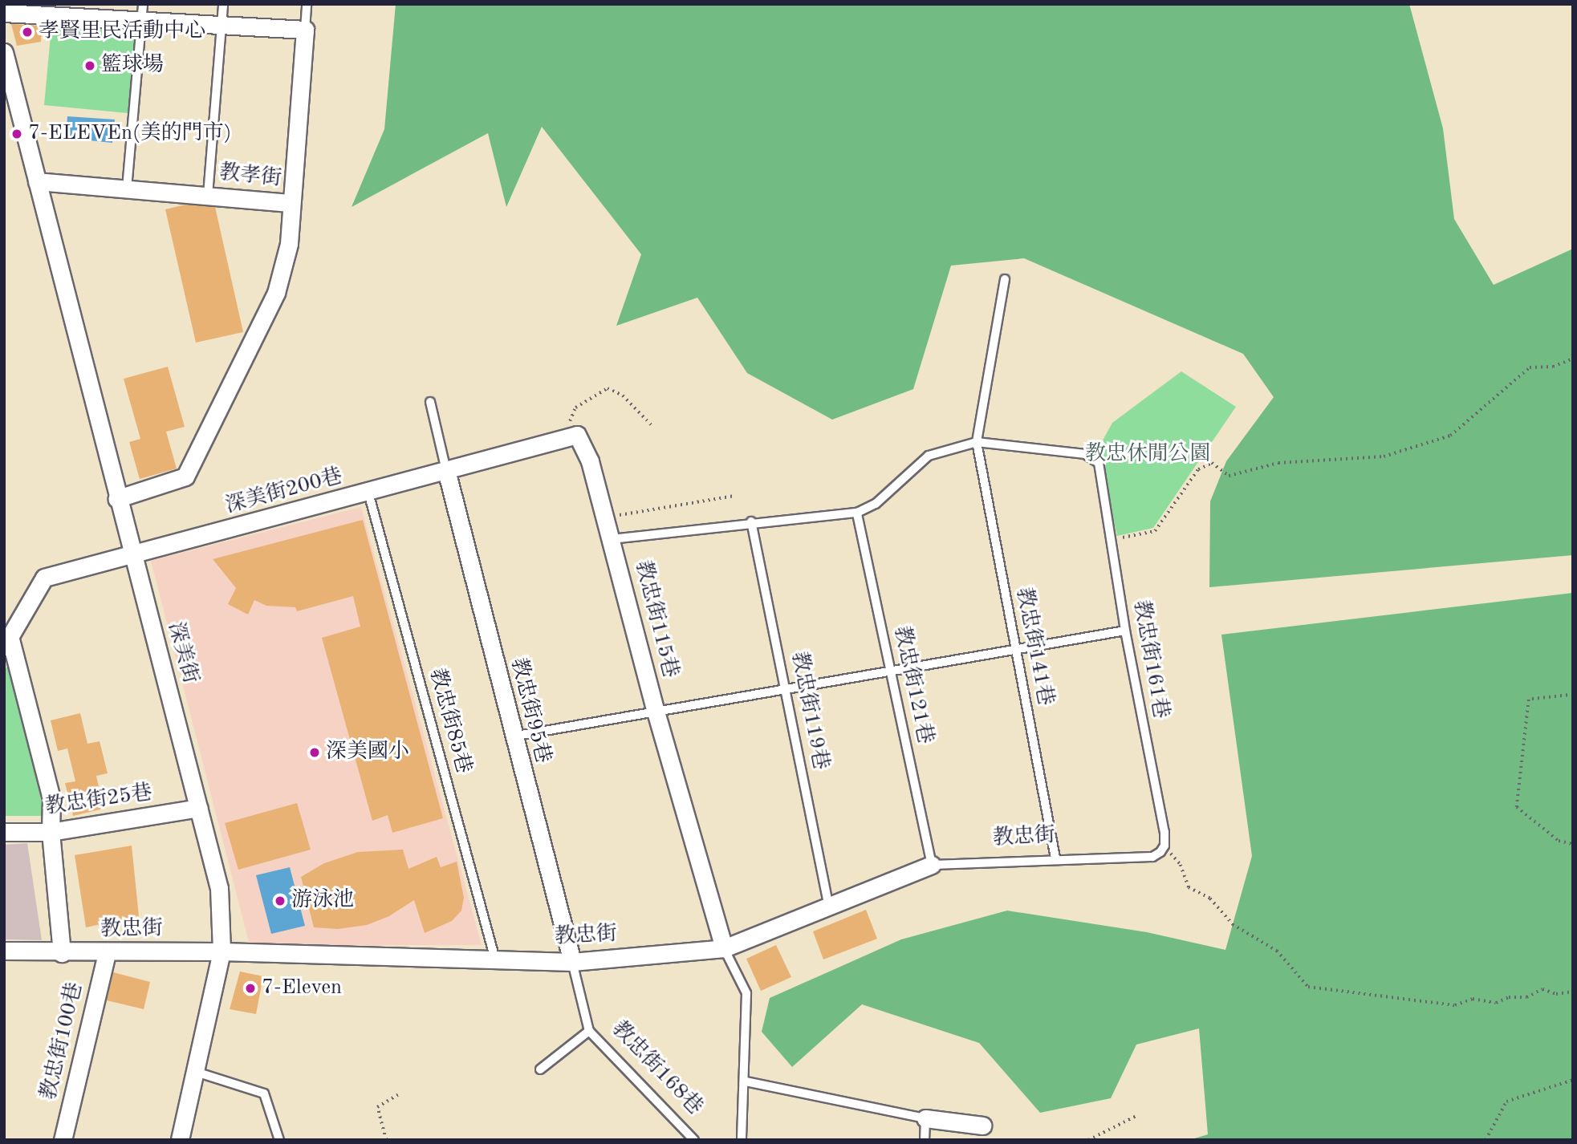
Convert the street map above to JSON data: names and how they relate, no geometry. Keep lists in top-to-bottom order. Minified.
{"streets":{"street":["教孝街","深美街200巷","教忠街115巷","深美街","教忠街95巷","教忠街25巷","教忠街","教忠街100巷"],"lane":["教忠街141巷","教忠街161巷","教忠街121巷","教忠街119巷","教忠街85巷","教忠街168巷"]},"crossings":[["教孝街","深美街"],["深美街200巷","深美街"],["深美街200巷","教忠街95巷"],["深美街200巷","教忠街85巷"],["教忠街115巷","教忠街"],["教忠街141巷","教忠街161巷"],["教忠街141巷","教忠街"],["深美街","教忠街25巷"],["深美街","教忠街"],["教忠街161巷","教忠街"],["教忠街121巷","教忠街"],["教忠街95巷","教忠街"],["教忠街95巷","教忠街168巷"],["教忠街119巷","教忠街"],["教忠街85巷","教忠街"],["教忠街","教忠街100巷"],["教忠街","教忠街168巷"]],"parks":["教忠休閒公園"],"places":["孝賢里民活動中心","籃球場","7-ELEVEn(美的門市)","深美國小","游泳池","7-Eleven"]}
